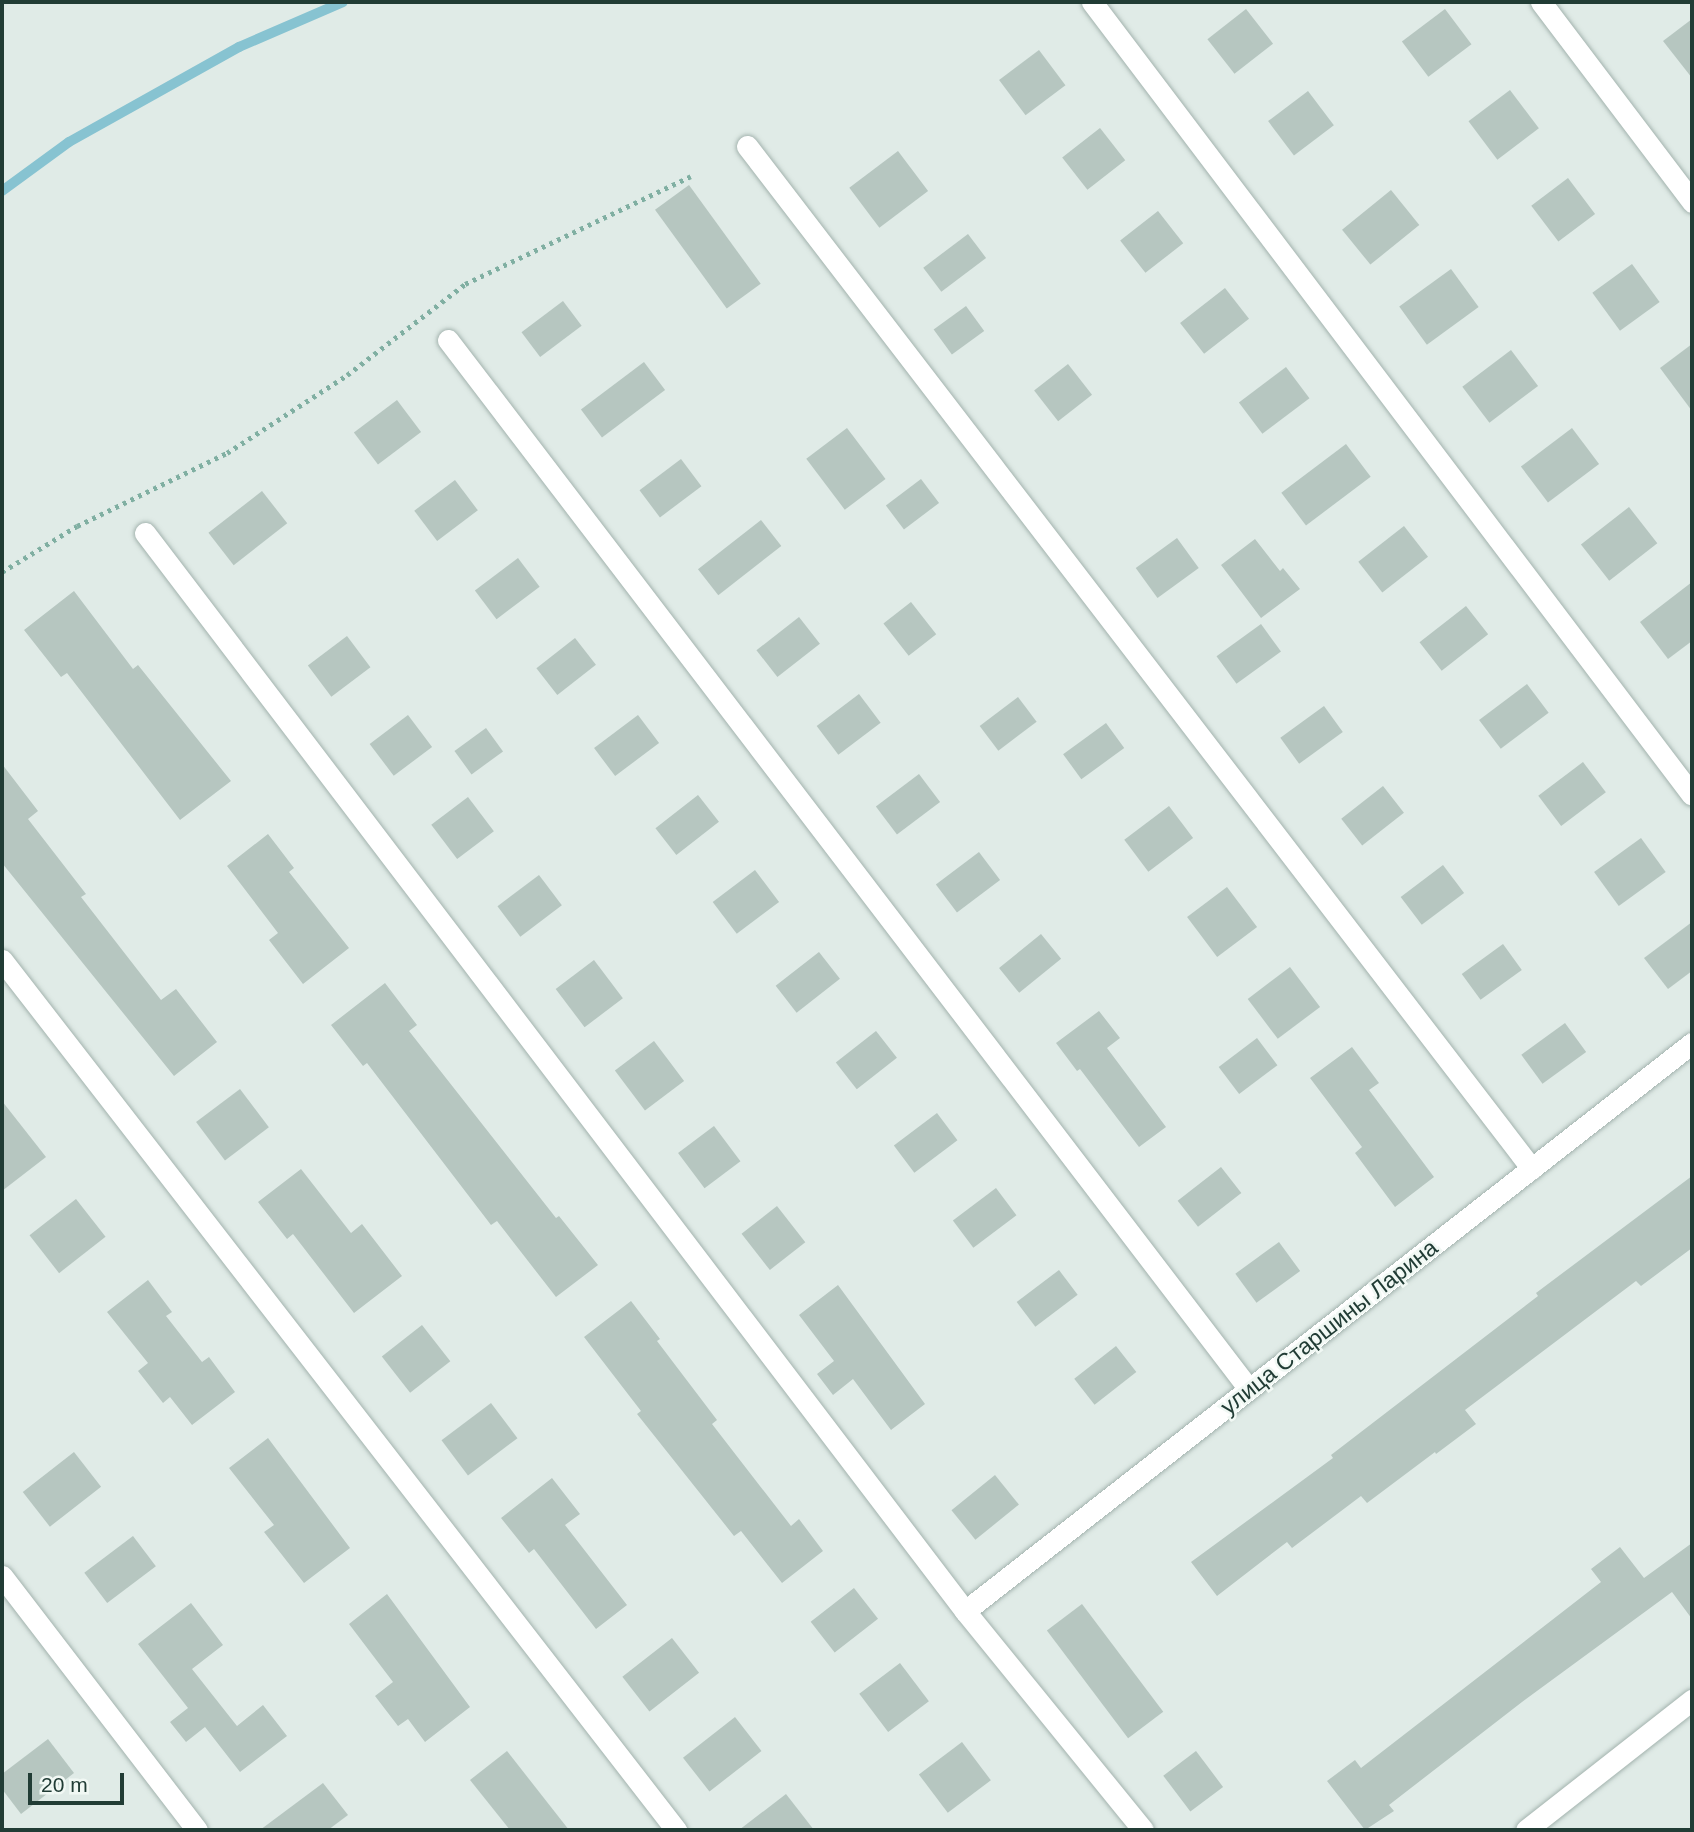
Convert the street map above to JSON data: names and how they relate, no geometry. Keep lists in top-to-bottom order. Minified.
{"streets":{"street":["улица Старшины Ларина"]},"scale_bar":"20 m"}
